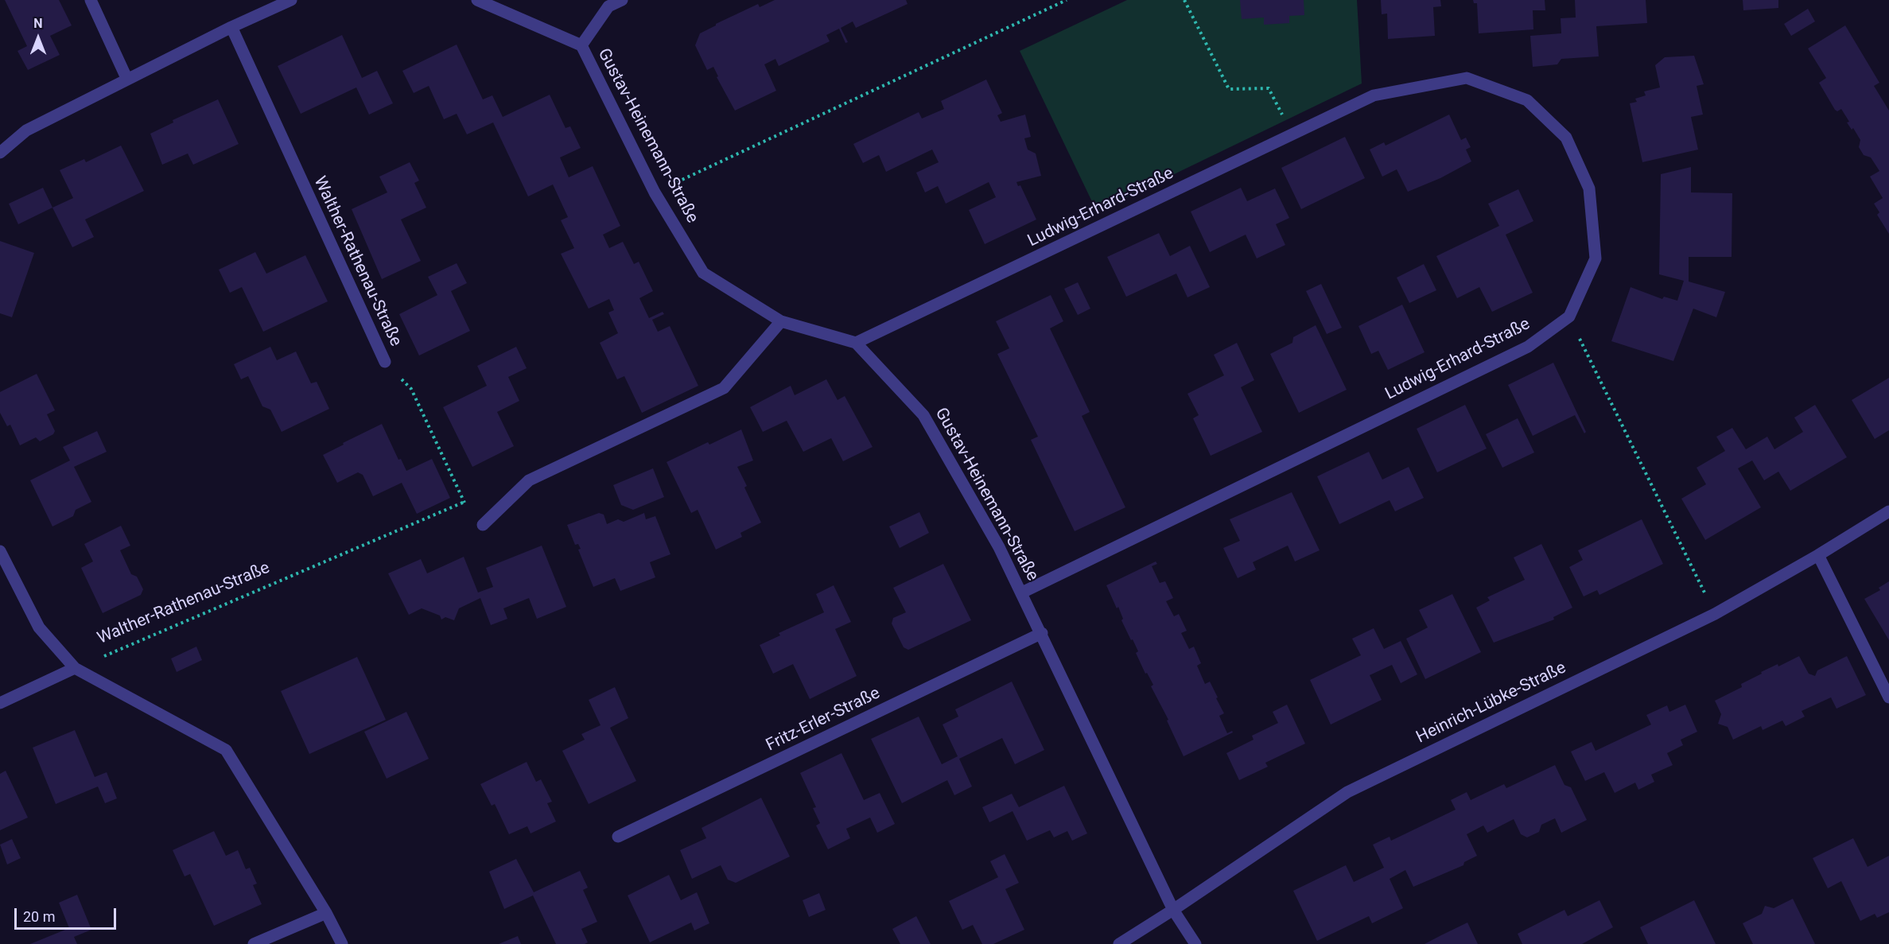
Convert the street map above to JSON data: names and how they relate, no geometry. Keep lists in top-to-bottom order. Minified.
{"streets":{"street":["Gustav-Heinemann-Straße","Ludwig-Erhard-Straße","Walther-Rathenau-Straße","Heinrich-Lübke-Straße","Fritz-Erler-Straße"]},"crossings":[["Gustav-Heinemann-Straße","Ludwig-Erhard-Straße"],["Gustav-Heinemann-Straße","Heinrich-Lübke-Straße"],["Gustav-Heinemann-Straße","Fritz-Erler-Straße"]],"scale_bar":"20 m","north":"top"}
